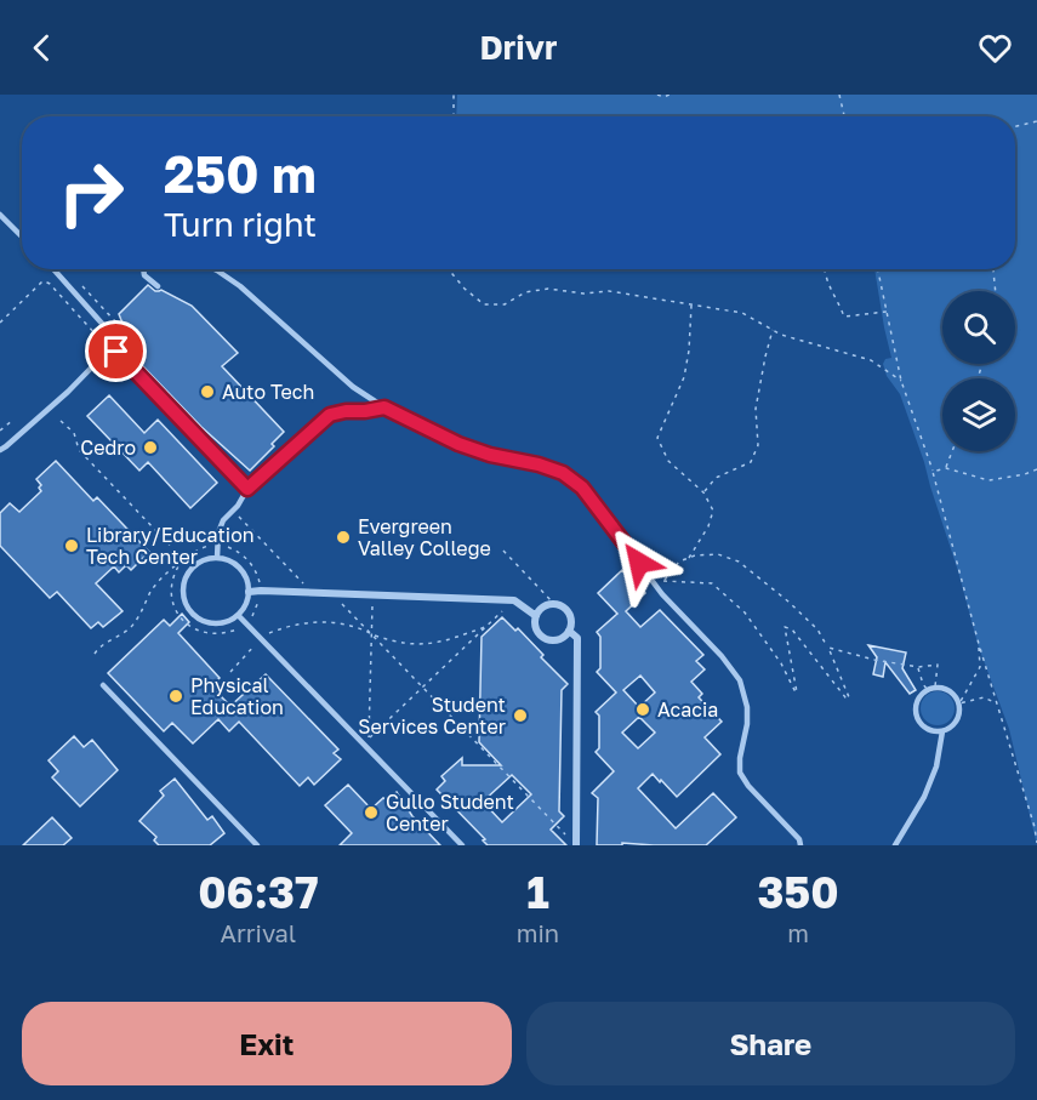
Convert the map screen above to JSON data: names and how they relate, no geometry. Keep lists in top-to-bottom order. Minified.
{"places":["Auto Tech","Cedro","Evergreen Valley College","Library/Education Tech Center","Physical Education","Acacia","Student Services Center","Gullo Student Center"],"page":{"header":"Drivr","turn":["250 m","Turn right"],"eta":["06:37","Arrival","1","min","350","m"],"buttons":["Exit","Share"]}}
